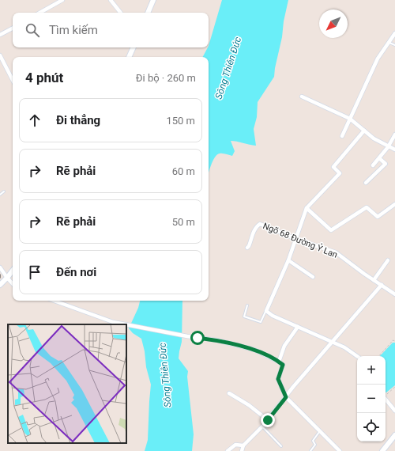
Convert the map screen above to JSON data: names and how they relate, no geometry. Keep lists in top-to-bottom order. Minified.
{"streets":{"street":["Ngõ 68 Đường Ỷ Lan"]},"water":["Sông Thiên Đức"],"north":"bottom left","page":{"search":"Tìm kiếm","heading":["4 phút","Đi bộ · 260 m"],"list":[["Đi thẳng","150 m"],["Rẽ phải","60 m"],["Rẽ phải","50 m"],"Đến nơi"],"map_buttons":["+","−"]}}
